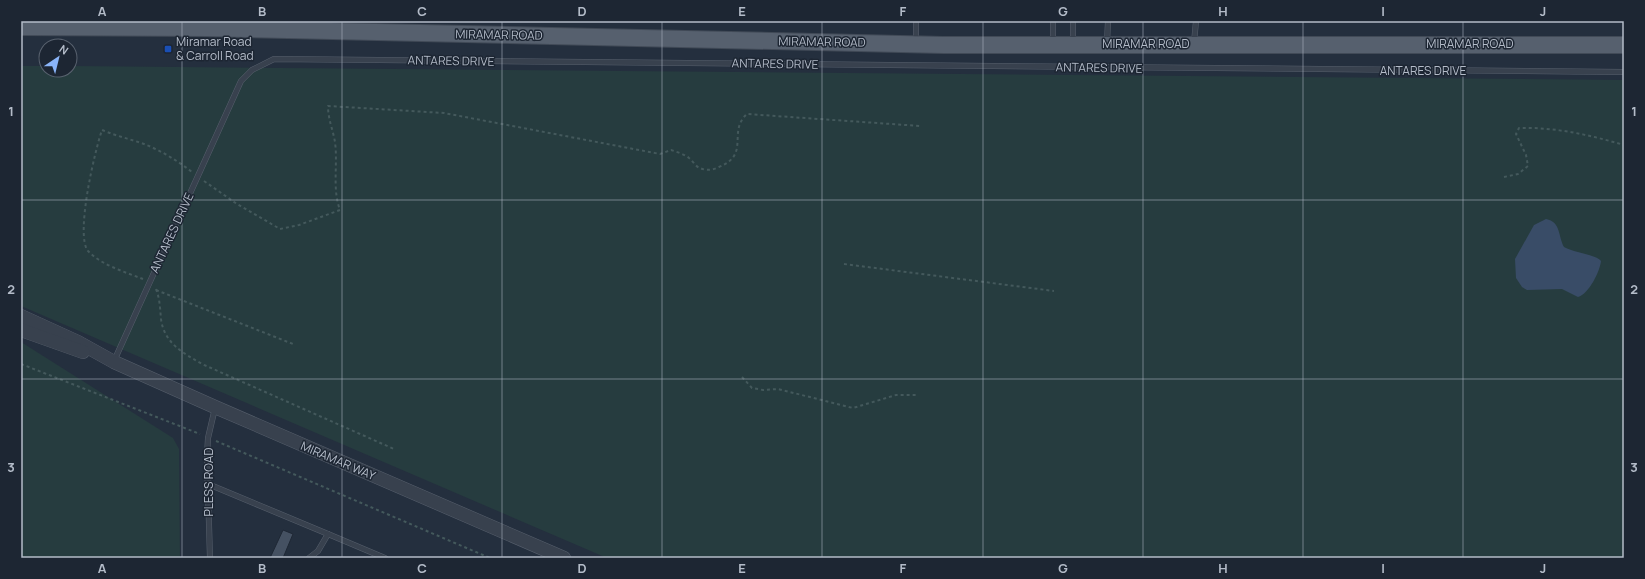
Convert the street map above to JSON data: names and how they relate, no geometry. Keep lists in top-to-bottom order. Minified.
{"streets":{"main road":["MIRAMAR ROAD"],"street":["MIRAMAR WAY"],"lane":["ANTARES DRIVE","PLESS ROAD"]},"crossings":[["ANTARES DRIVE","MIRAMAR WAY"],["MIRAMAR WAY","PLESS ROAD"]],"places":{"transit":["Miramar Road & Carroll Road"]},"north":"top right","grid":{"columns":["A","B","C","D","E","F","G","H","I","J"],"rows":["1","2","3"]}}
